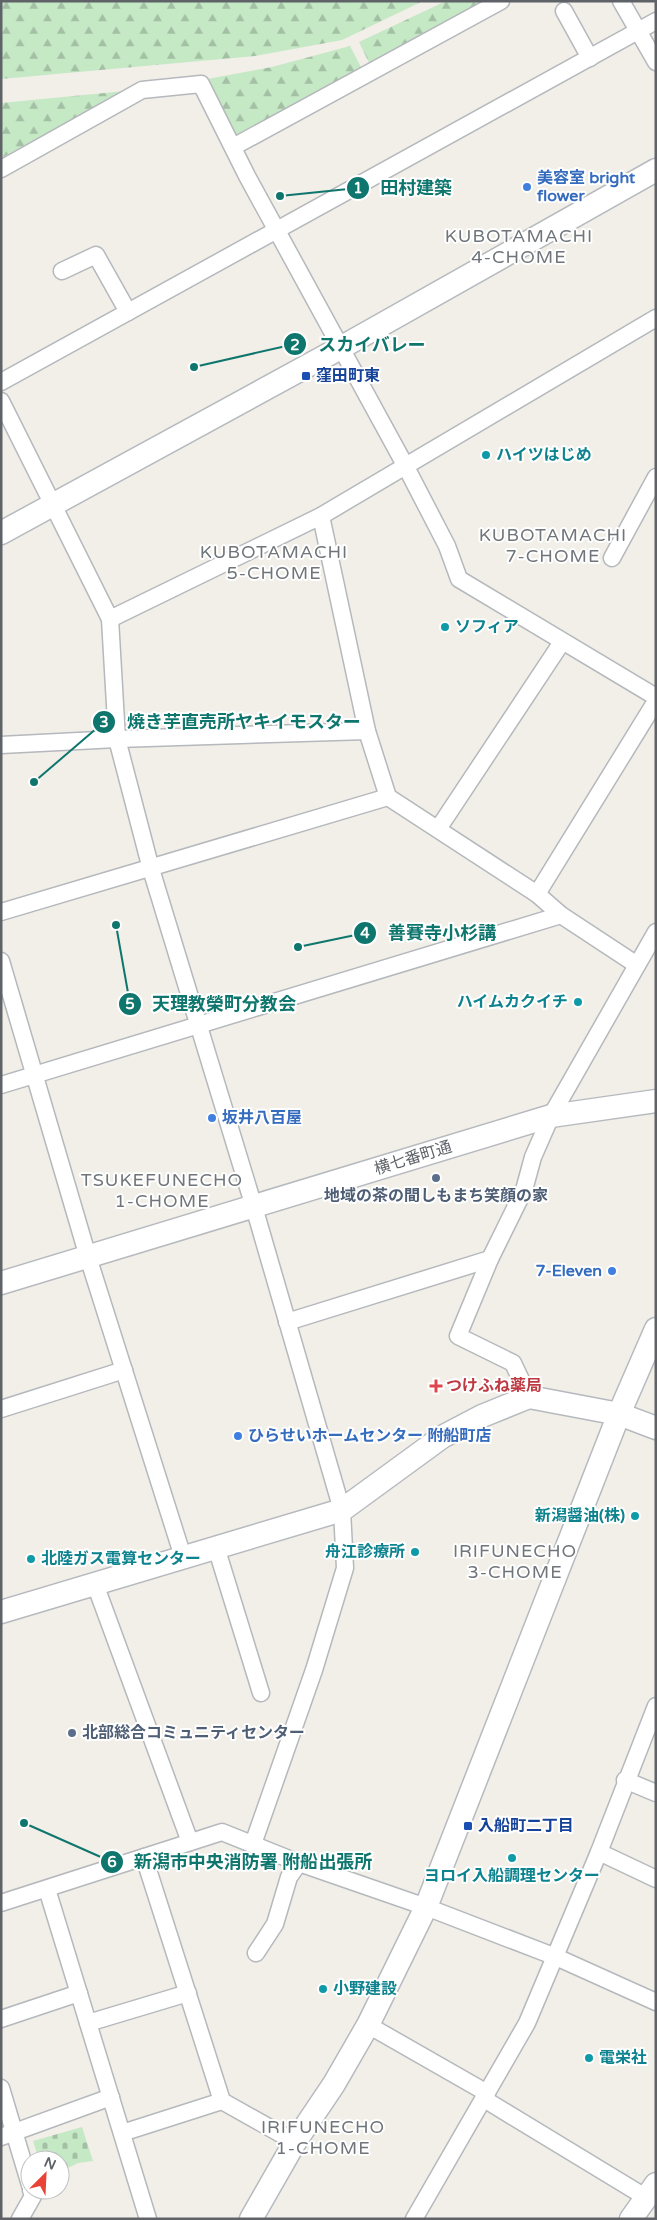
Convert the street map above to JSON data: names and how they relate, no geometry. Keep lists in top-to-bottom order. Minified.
{"streets":{"street":["横七番町通"]},"districts":["KUBOTAMACHI 4-CHOME","KUBOTAMACHI 7-CHOME","KUBOTAMACHI 5-CHOME","TSUKEFUNECHO 1-CHOME","IRIFUNECHO 3-CHOME","IRIFUNECHO 1-CHOME"],"places":{"other":["美容室 bright flower","田村建築","スカイバレー","ハイツはじめ","ソフィア","焼き芋直売所ヤキイモスター","天理教榮町分教会","善賽寺小杉講","ハイムカクイチ","坂井八百屋","地域の茶の間しもまち笑顔の家","7-Eleven","ひらせいホームセンター 附船町店","新潟醤油(株)","舟江診療所","北陸ガス電算センター","北部総合コミュニティセンター","新潟市中央消防署 附船出張所","ヨロイ入船調理センター","小野建設","電栄社"],"transit":["窪田町東","入船町二丁目"],"health":["つけふね薬局"]},"north":"top right"}
